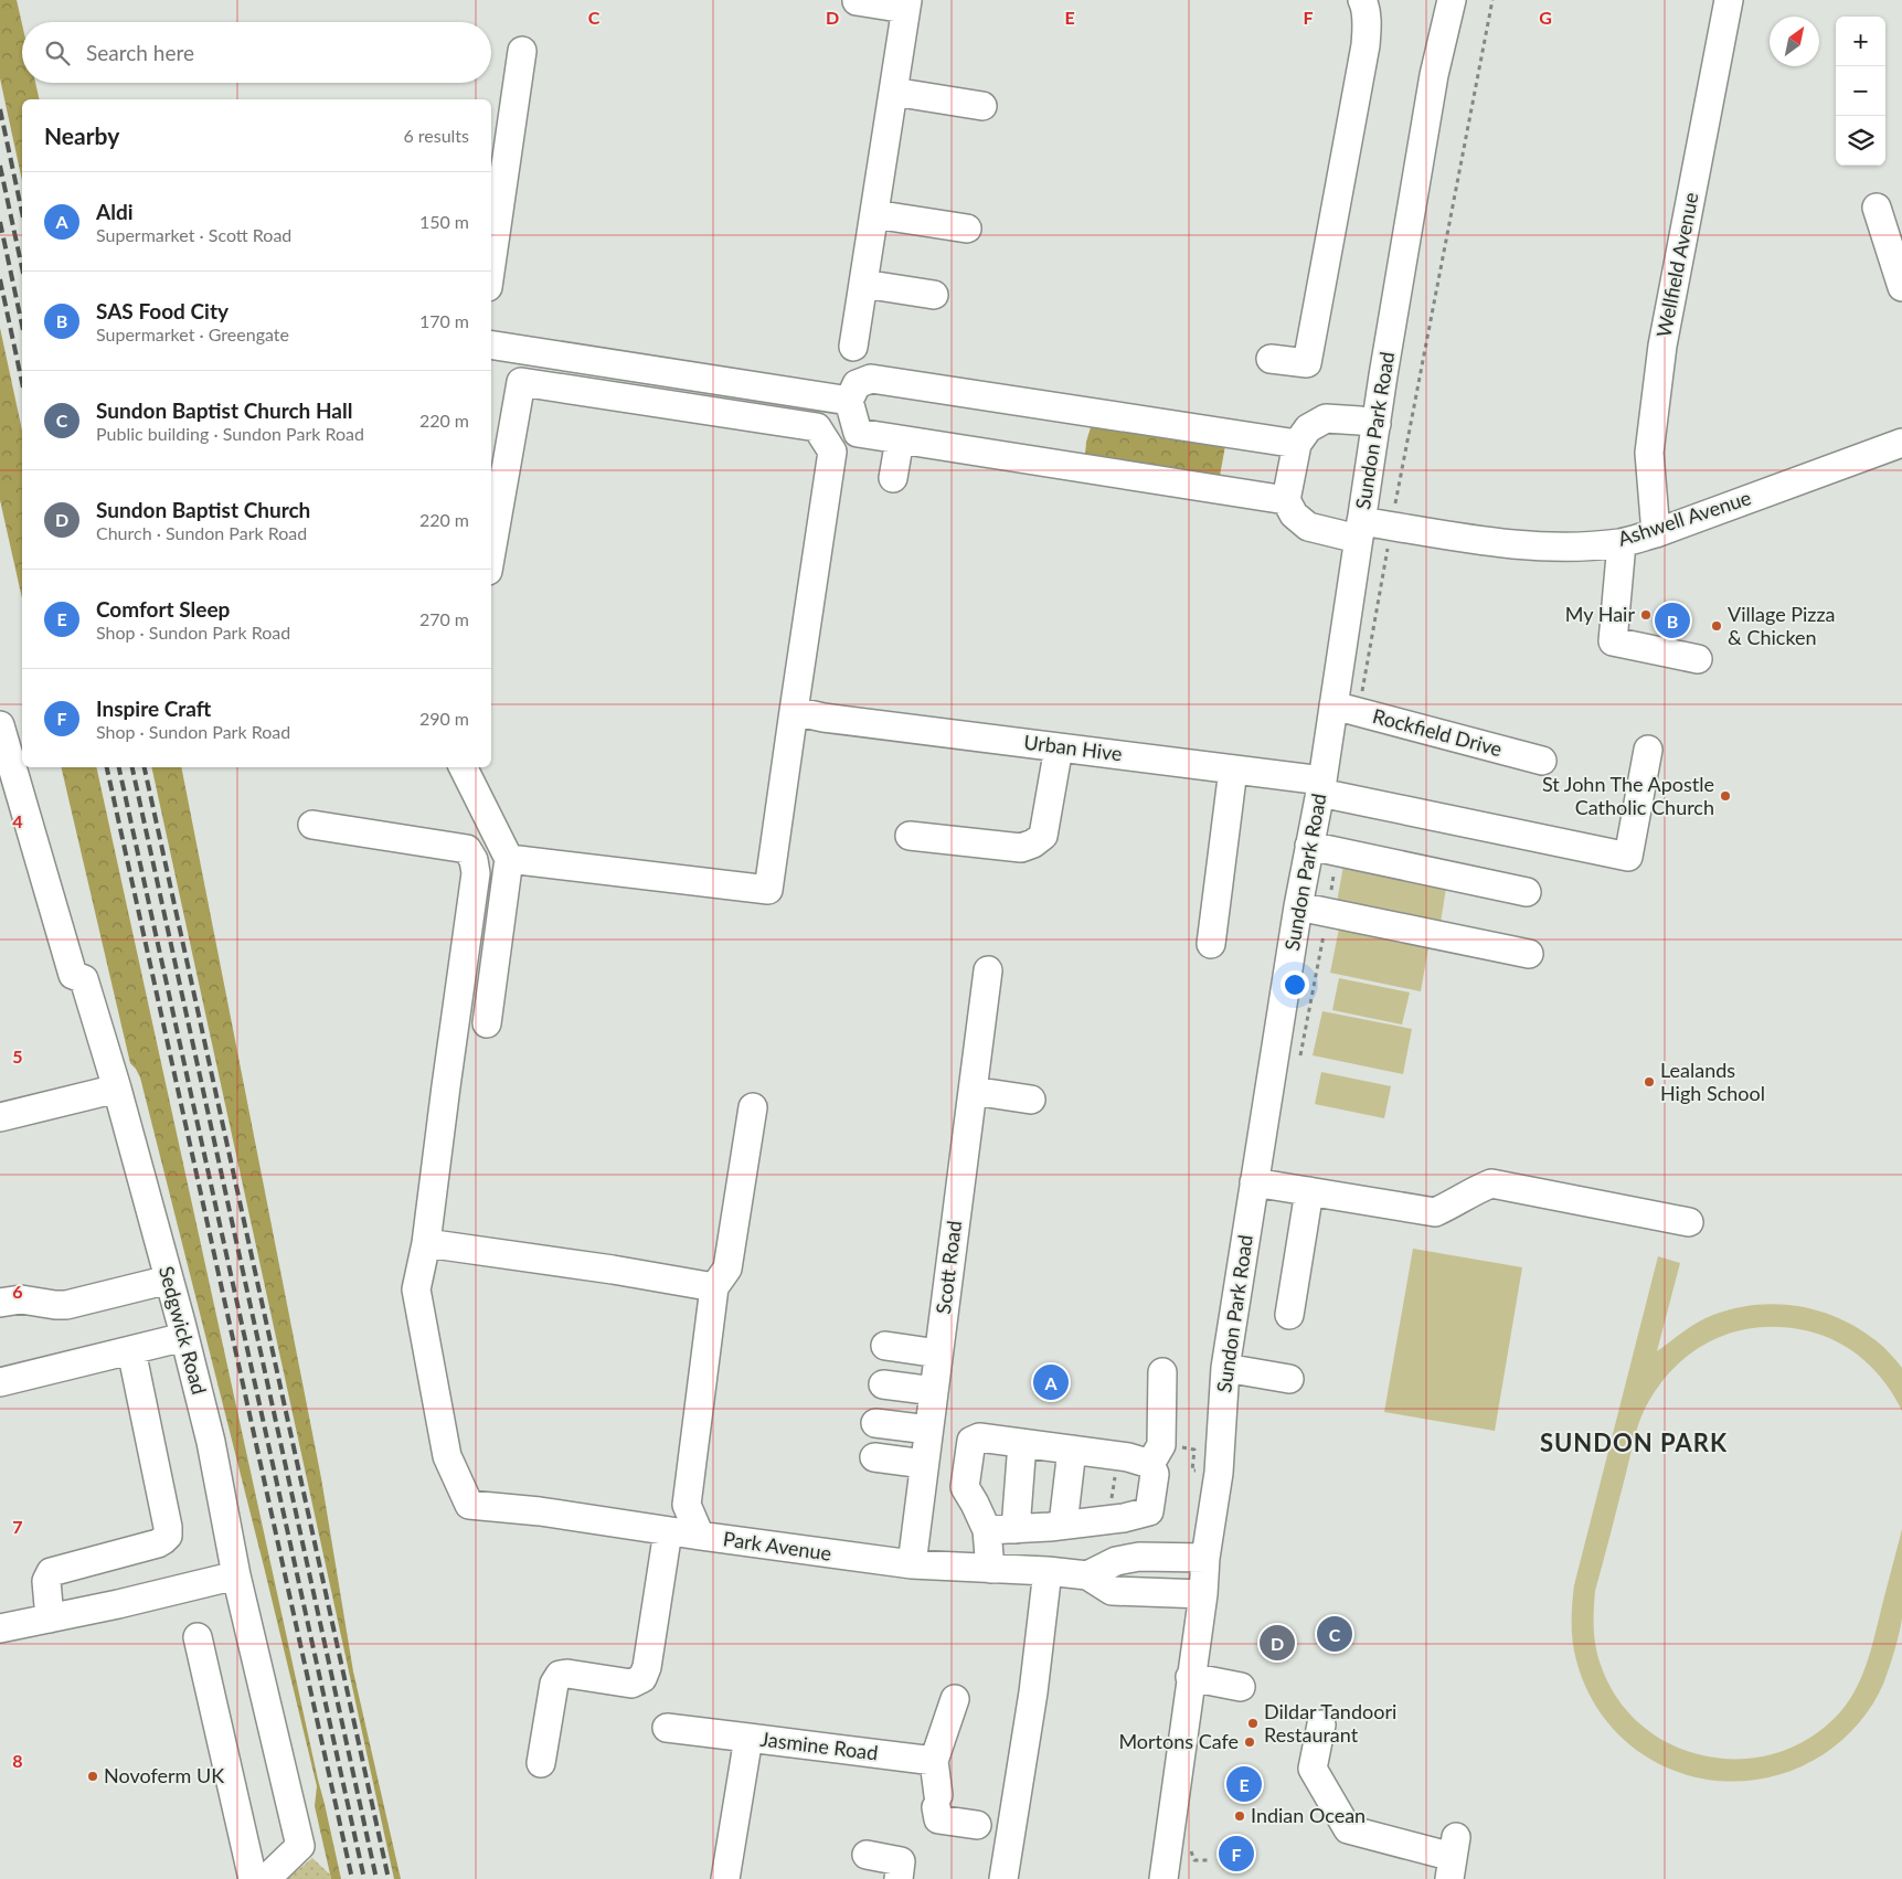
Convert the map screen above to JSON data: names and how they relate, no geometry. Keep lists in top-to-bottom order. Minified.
{"streets":{"street":["Wellfield Avenue","Sundon Park Road","Ashwell Avenue","Rockfield Drive","Urban Hive","Scott Road","Sedgwick Road","Park Avenue","Jasmine Road"]},"crossings":[["Wellfield Avenue","Ashwell Avenue"],["Sundon Park Road","Ashwell Avenue"],["Sundon Park Road","Rockfield Drive"],["Sundon Park Road","Urban Hive"],["Sundon Park Road","Park Avenue"],["Scott Road","Park Avenue"]],"districts":["SUNDON PARK"],"places":["My Hair","Village Pizza & Chicken","St John The Apostle Catholic Church","Lealands High School","Dildar Tandoori Restaurant","Mortons Cafe","Novoferm UK","Indian Ocean"],"north":"top right","page":{"map_buttons":["+","−"],"search":"Search here","heading":["Nearby","6 results"],"list":[{"mark":"A","name":"Aldi","note":"Supermarket · Scott Road","value":"150 m"},{"mark":"B","name":"SAS Food City","note":"Supermarket · Greengate","value":"170 m"},{"mark":"C","name":"Sundon Baptist Church Hall","note":"Public building · Sundon Park Road","value":"220 m"},{"mark":"D","name":"Sundon Baptist Church","note":"Church · Sundon Park Road","value":"220 m"},{"mark":"E","name":"Comfort Sleep","note":"Shop · Sundon Park Road","value":"270 m"},{"mark":"F","name":"Inspire Craft","note":"Shop · Sundon Park Road","value":"290 m"}],"pins":["B","A","C","D","E","F"]},"grid":{"columns":["C","D","E","F","G"],"rows":["4","5","6","7","8"]}}
